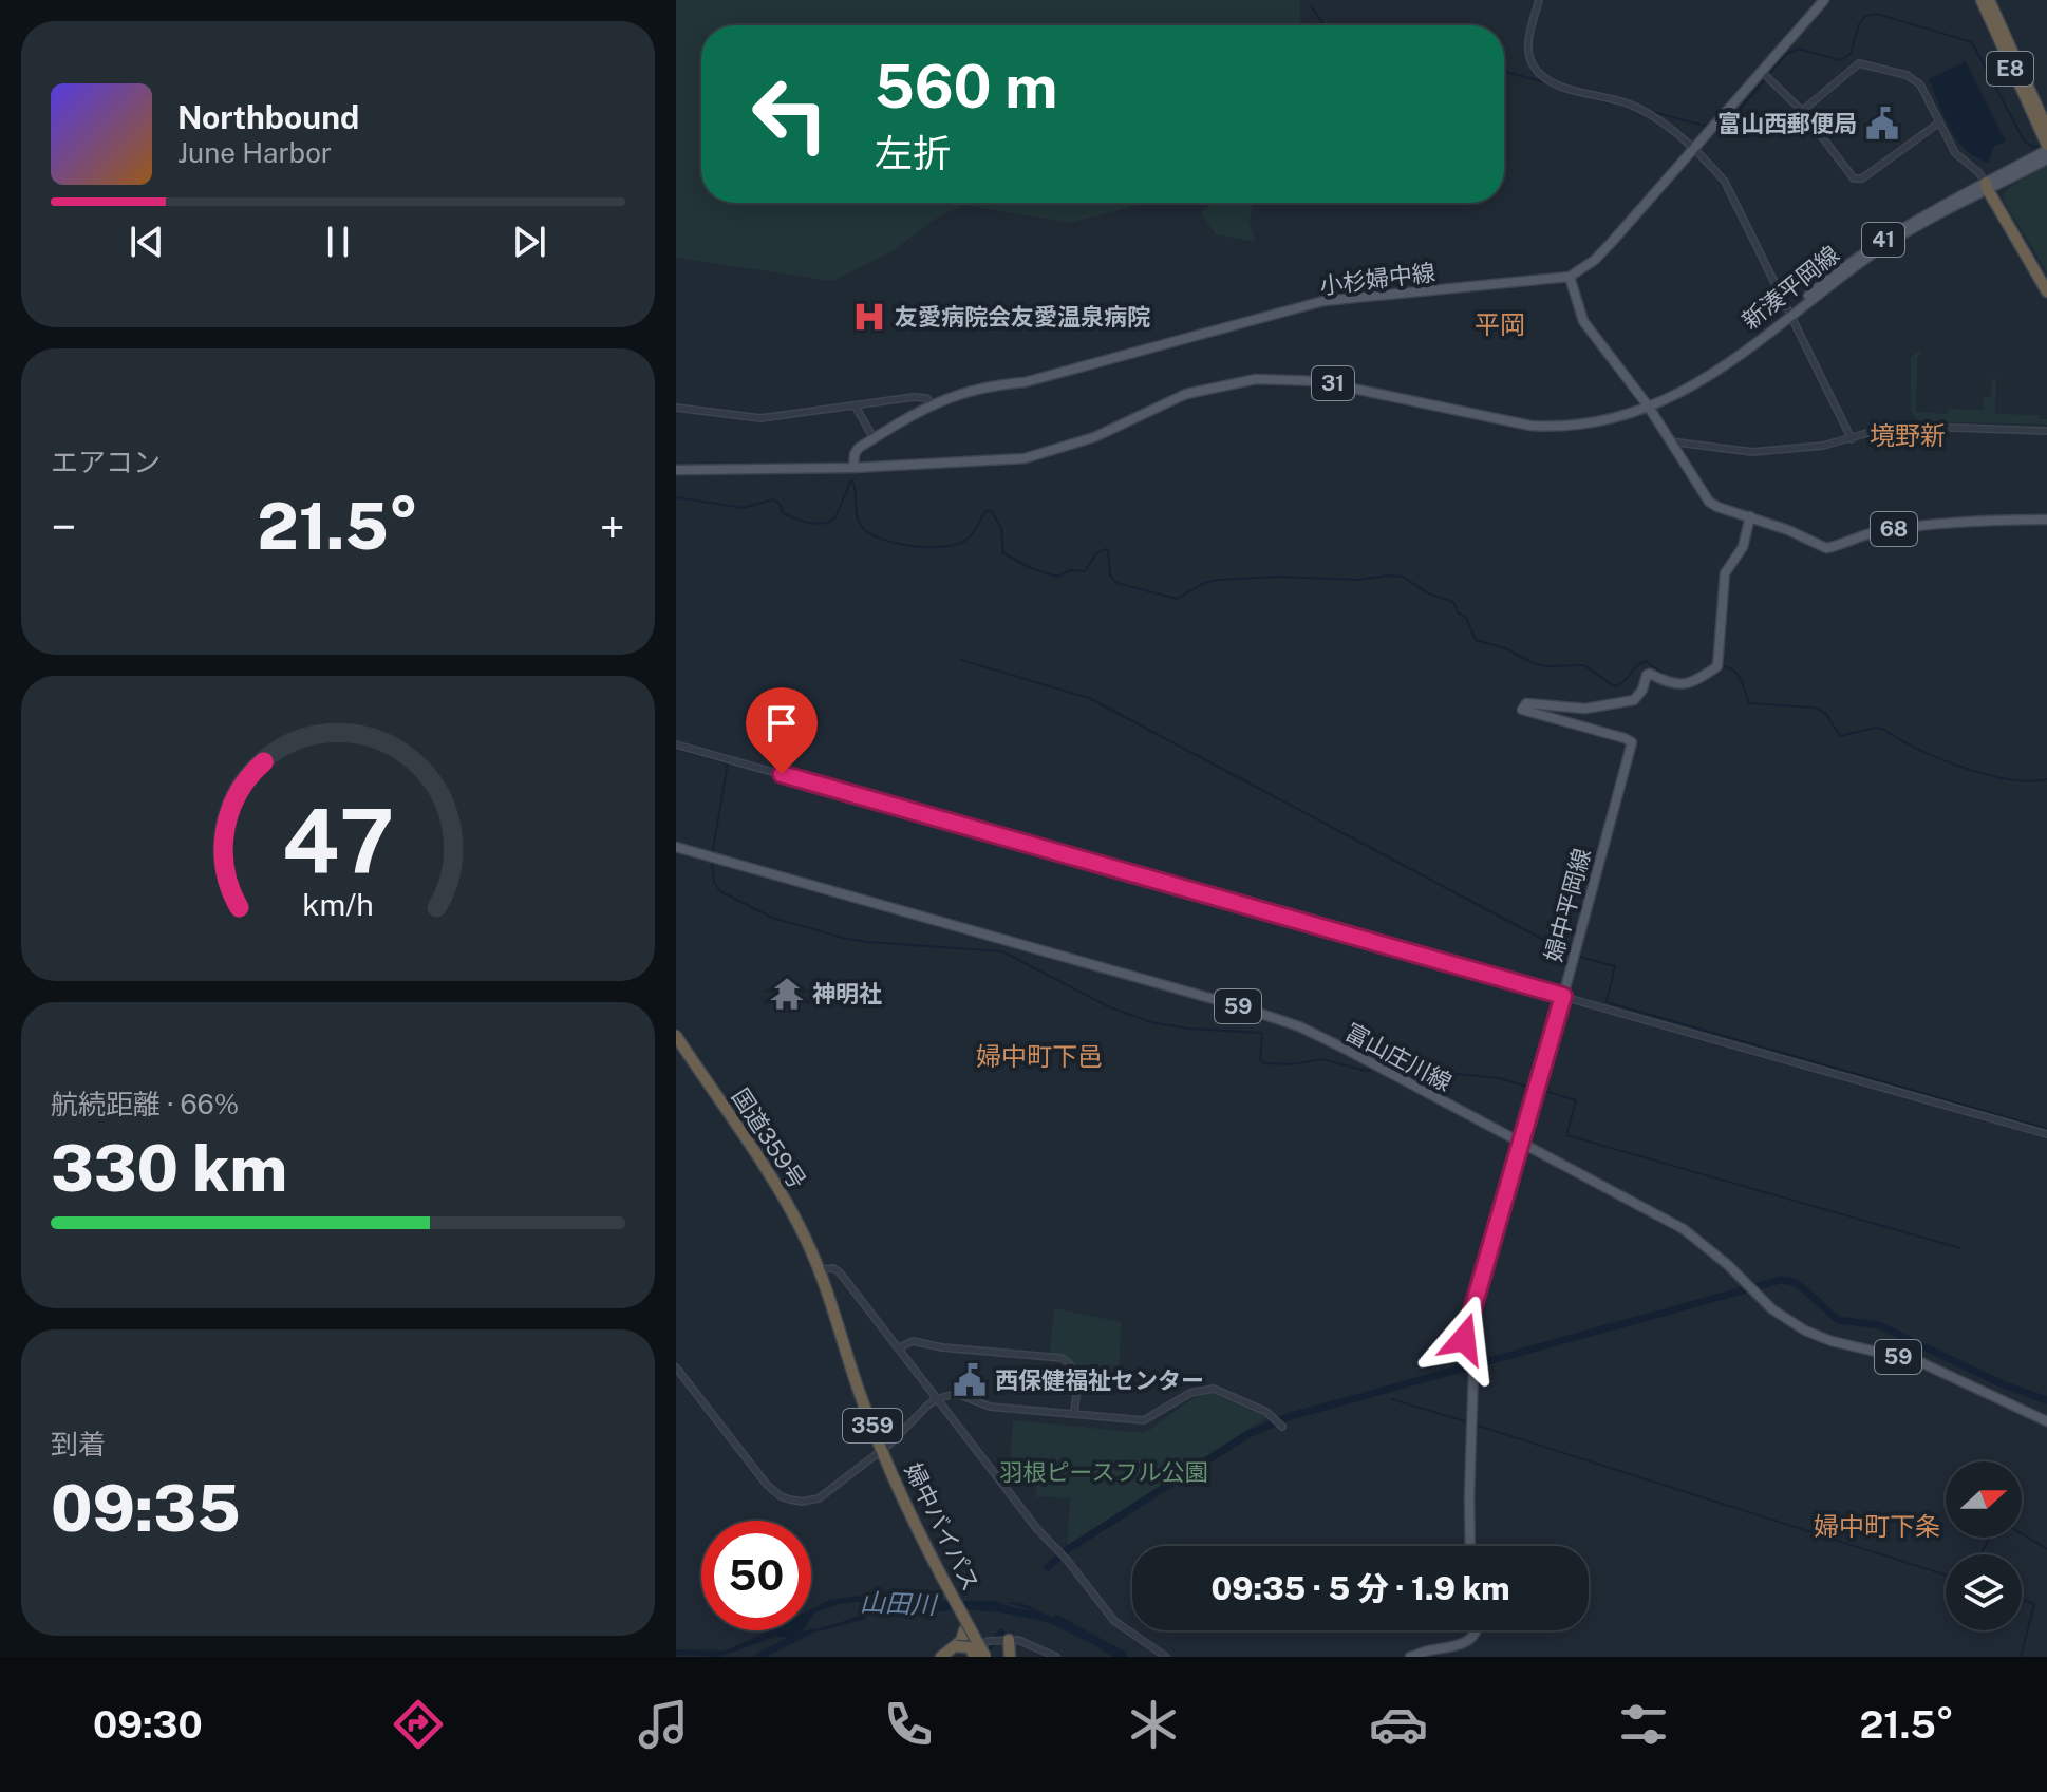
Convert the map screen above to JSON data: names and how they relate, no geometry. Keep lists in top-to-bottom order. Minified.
{"streets":{"highway":["E8","国道359号","359","婦中バイパス"],"main road":["41","小杉婦中線","新湊平岡線","31","68","婦中平岡線","59","富山庄川線"]},"crossings":[["E8","新湊平岡線"],["小杉婦中線","31"],["新湊平岡線","31"],["新湊平岡線","68"],["31","68"],["68","婦中平岡線"],["婦中平岡線","富山庄川線"],["国道359号","婦中バイパス"]],"districts":["平岡","境野新","婦中町下邑","婦中町下条"],"water":["山田川"],"parks":["羽根ピースフル公園"],"places":{"public building":["富山西郵便局","西保健福祉センター"],"hospital":["友愛病院会友愛温泉病院"],"temple":["神明社"]},"north":"right","page":{"turn":["560 m","左折"],"song":["Northbound","June Harbor"],"tile":["エアコン",["航続距離 · 66%","330 km"],["到着","09:35"]],"heat":["−","21.5°","+"],"limit":"50","trip":"09:35 · 5 分 · 1.9 km","tabs":["09:30","21.5°"],"gauge":["47","km/h"]}}
